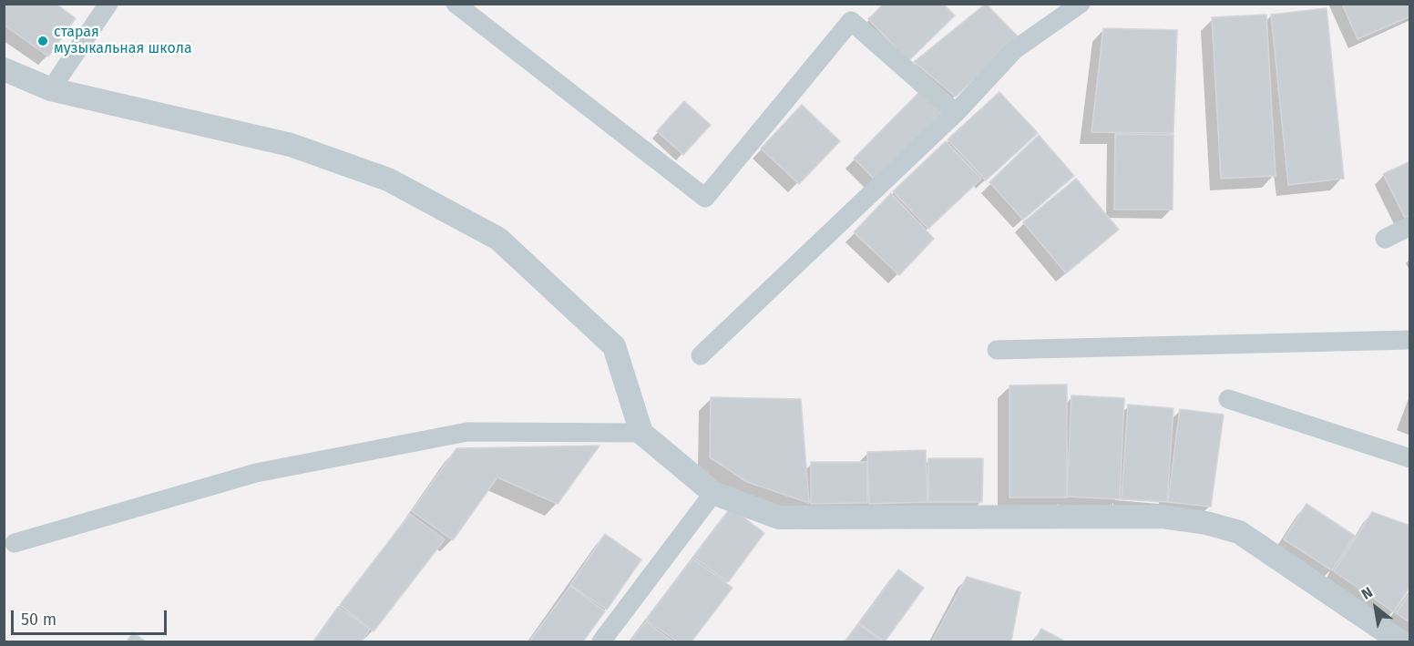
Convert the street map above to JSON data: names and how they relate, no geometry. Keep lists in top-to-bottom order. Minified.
{"places":["старая музыкальная школа"],"scale_bar":"50 m","north":"top left"}
